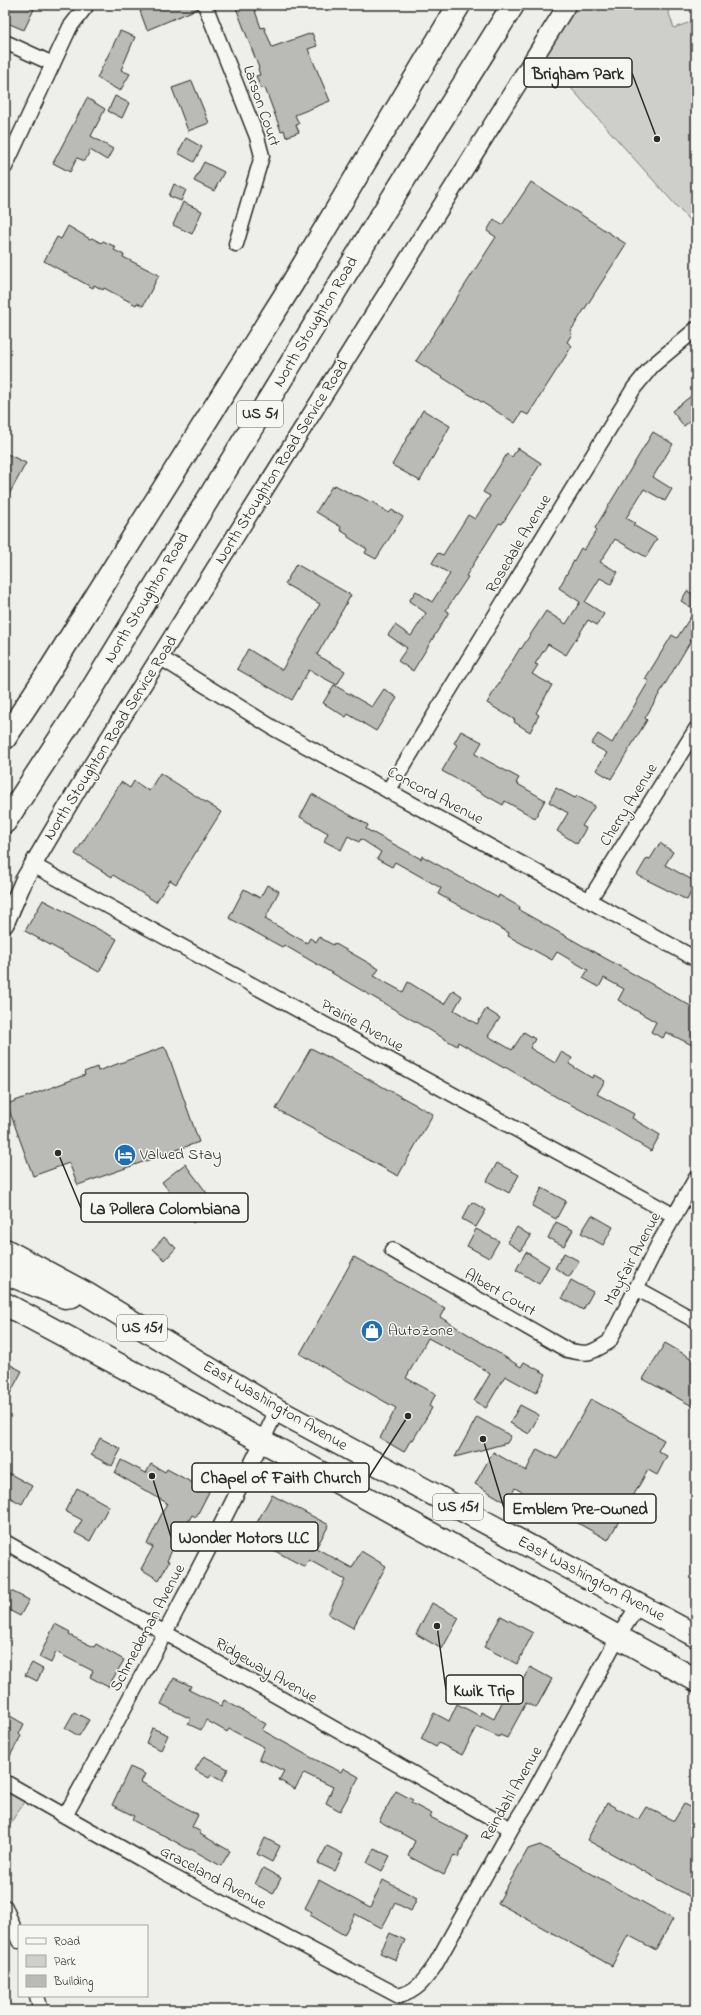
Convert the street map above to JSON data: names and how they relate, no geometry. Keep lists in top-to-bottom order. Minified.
{"streets":{"main road":["North Stoughton Road","US 51","US 151","East Washington Avenue"],"street":["Larson Court","North Stoughton Road Service Road","Rosedale Avenue","Concord Avenue","Cherry Avenue","Prairie Avenue","Mayfair Avenue","Albert Court","Schmedeman Avenue","Ridgeway Avenue","Reindahl Avenue","Graceland Avenue"]},"crossings":[["North Stoughton Road Service Road","Concord Avenue"],["North Stoughton Road Service Road","Prairie Avenue"],["Rosedale Avenue","Concord Avenue"],["Concord Avenue","Cherry Avenue"],["Prairie Avenue","Mayfair Avenue"],["Mayfair Avenue","Albert Court"],["US 151","Schmedeman Avenue"],["US 151","Reindahl Avenue"],["East Washington Avenue","Schmedeman Avenue"],["East Washington Avenue","Reindahl Avenue"],["Schmedeman Avenue","Ridgeway Avenue"],["Schmedeman Avenue","Graceland Avenue"],["Ridgeway Avenue","Reindahl Avenue"],["Reindahl Avenue","Graceland Avenue"]],"places":{"other":["Brigham Park","La Pollera Colombiana","Chapel of Faith Church","Emblem Pre-Owned","Wonder Motors LLC","Kwik Trip"],"hotel":["Valued Stay"],"shop":["AutoZone"]},"legend":["Road","Park","Building"]}
